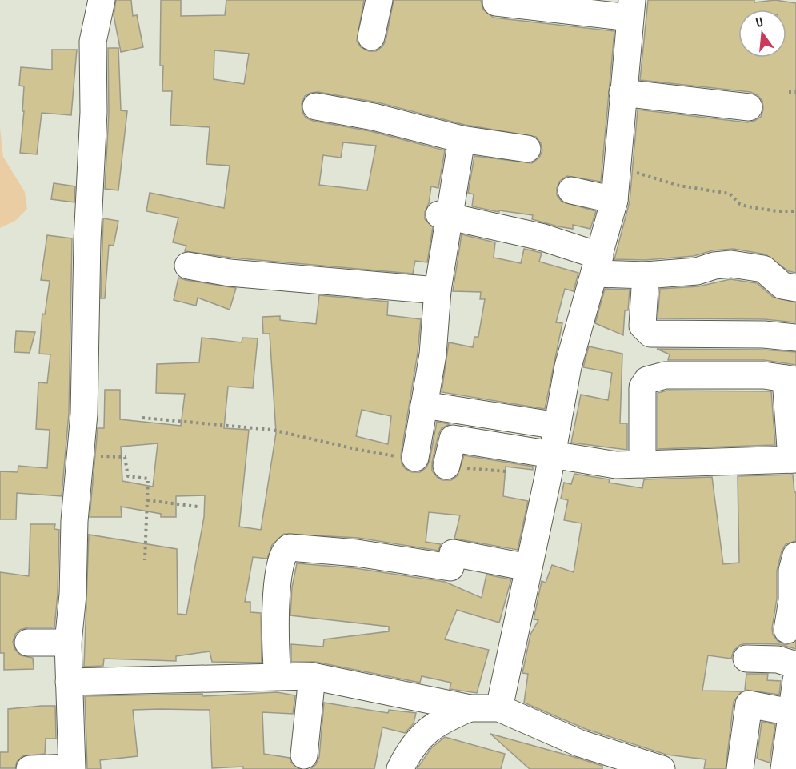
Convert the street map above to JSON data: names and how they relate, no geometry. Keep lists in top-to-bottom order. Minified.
{"north":"top"}
